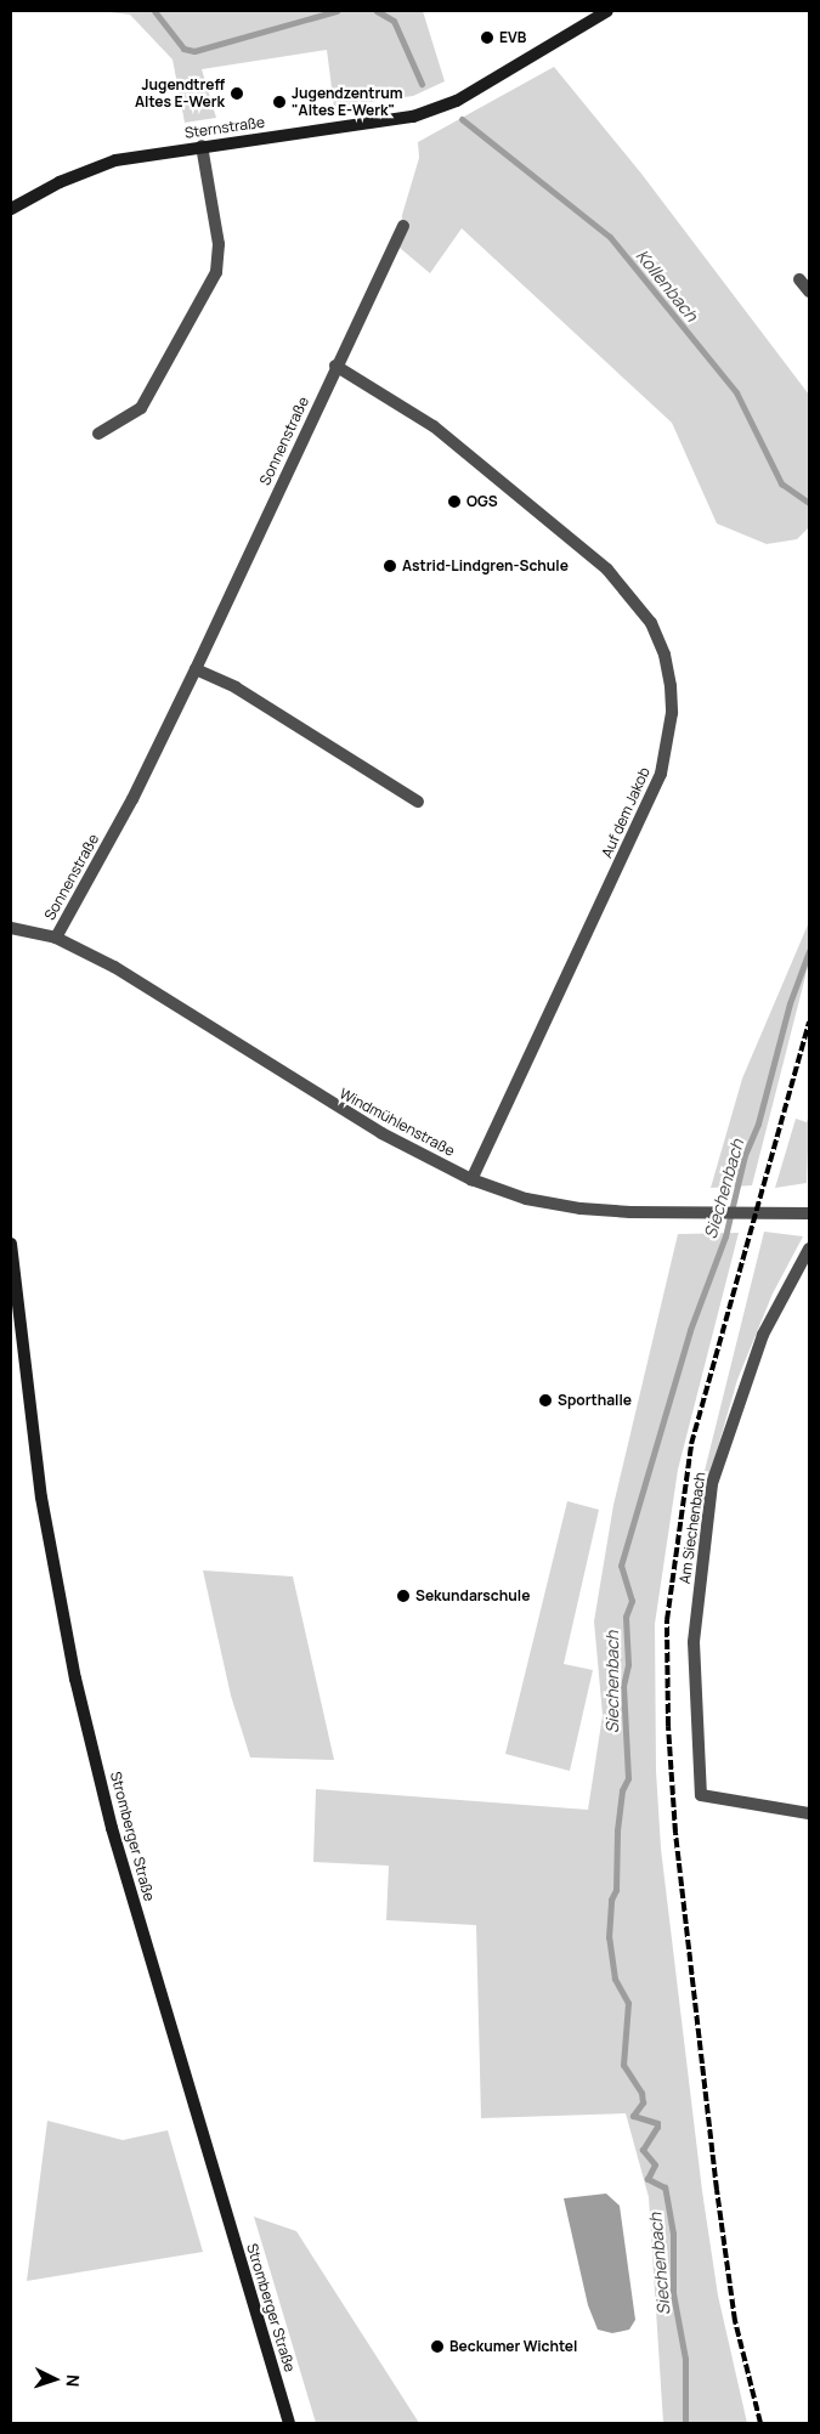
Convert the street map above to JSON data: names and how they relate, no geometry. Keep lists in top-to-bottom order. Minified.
{"streets":{"main road":["Sternstraße","Stromberger Straße"],"street":["Sonnenstraße","Auf dem Jakob","Windmühlenstraße","Am Siechenbach"]},"crossings":[["Sonnenstraße","Auf dem Jakob"],["Sonnenstraße","Windmühlenstraße"],["Auf dem Jakob","Windmühlenstraße"]],"water":["Kollenbach","Siechenbach"],"places":["EVB","Jugendtreff Altes E-Werk","Jugendzentrum \"Altes E-Werk\"","OGS","Astrid-Lindgren-Schule","Sporthalle","Sekundarschule","Beckumer Wichtel"],"north":"right"}
